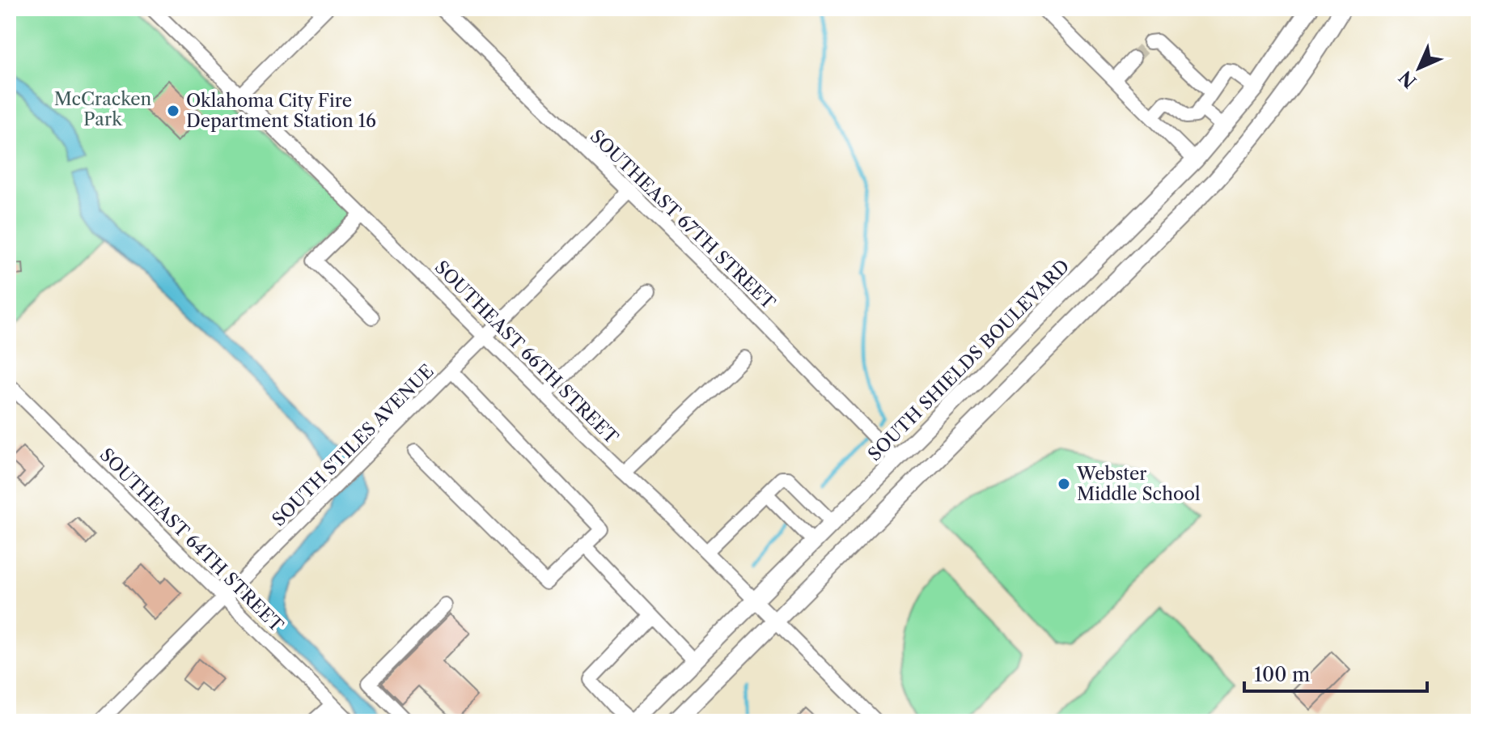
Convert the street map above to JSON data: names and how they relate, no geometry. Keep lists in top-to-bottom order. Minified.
{"streets":{"main road":["SOUTH SHIELDS BOULEVARD"],"street":["SOUTHEAST 67TH STREET","SOUTHEAST 66TH STREET","SOUTH STILES AVENUE","SOUTHEAST 64TH STREET"]},"crossings":[["SOUTHEAST 67TH STREET","SOUTH SHIELDS BOULEVARD"],["SOUTHEAST 67TH STREET","SOUTH STILES AVENUE"],["SOUTHEAST 66TH STREET","SOUTH SHIELDS BOULEVARD"],["SOUTHEAST 66TH STREET","SOUTH STILES AVENUE"],["SOUTH STILES AVENUE","SOUTHEAST 64TH STREET"]],"parks":["McCracken Park"],"places":["Oklahoma City Fire Department Station 16","Webster Middle School"],"scale_bar":"100 m","north":"bottom left"}
